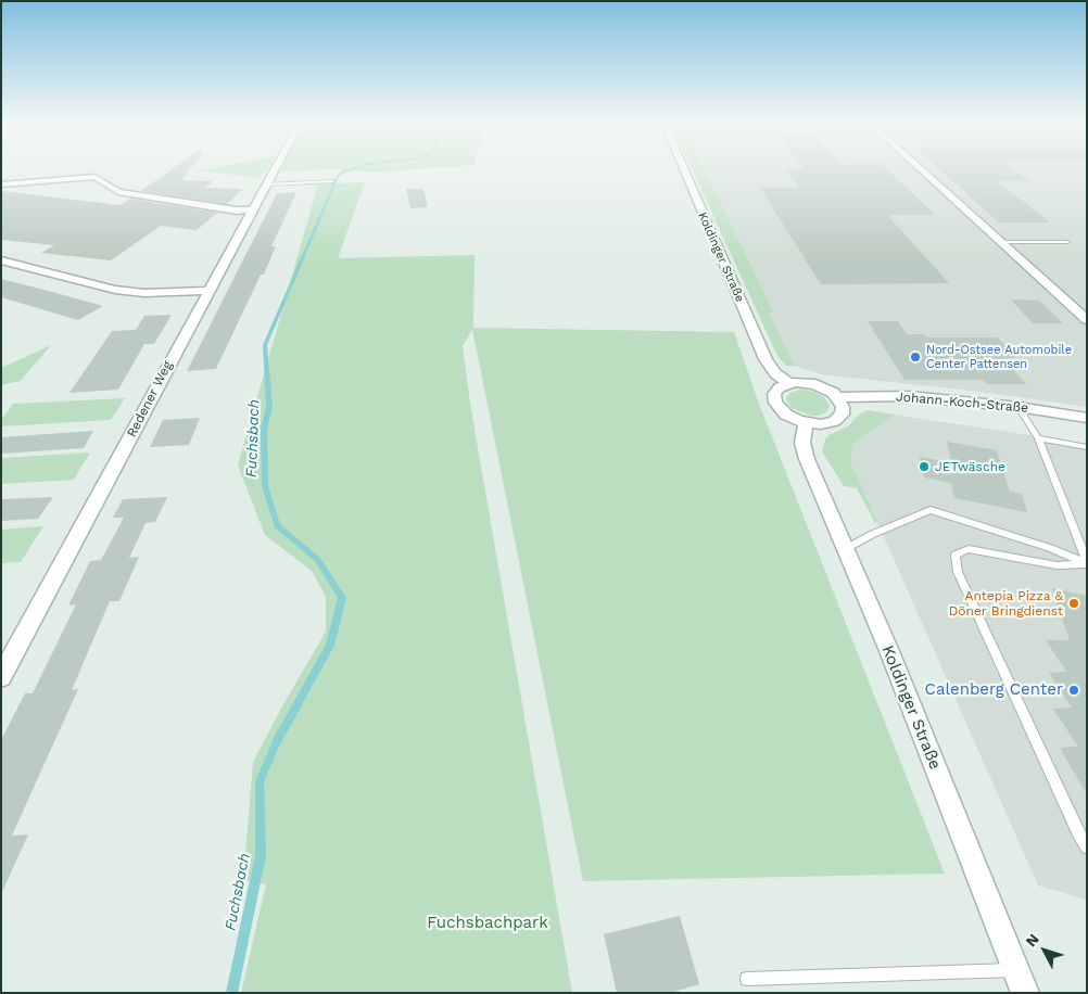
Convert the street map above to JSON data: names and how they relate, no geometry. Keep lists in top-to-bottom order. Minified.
{"streets":{"street":["Koldinger Straße","Redener Weg","Johann-Koch-Straße"]},"crossings":[["Koldinger Straße","Johann-Koch-Straße"]],"water":["Fuchsbach"],"parks":["Fuchsbachpark"],"places":["Nord-Ostsee Automobile Center Pattensen","JETwäsche","Antepia Pizza & Döner Bringdienst","Calenberg Center"],"north":"top left"}
